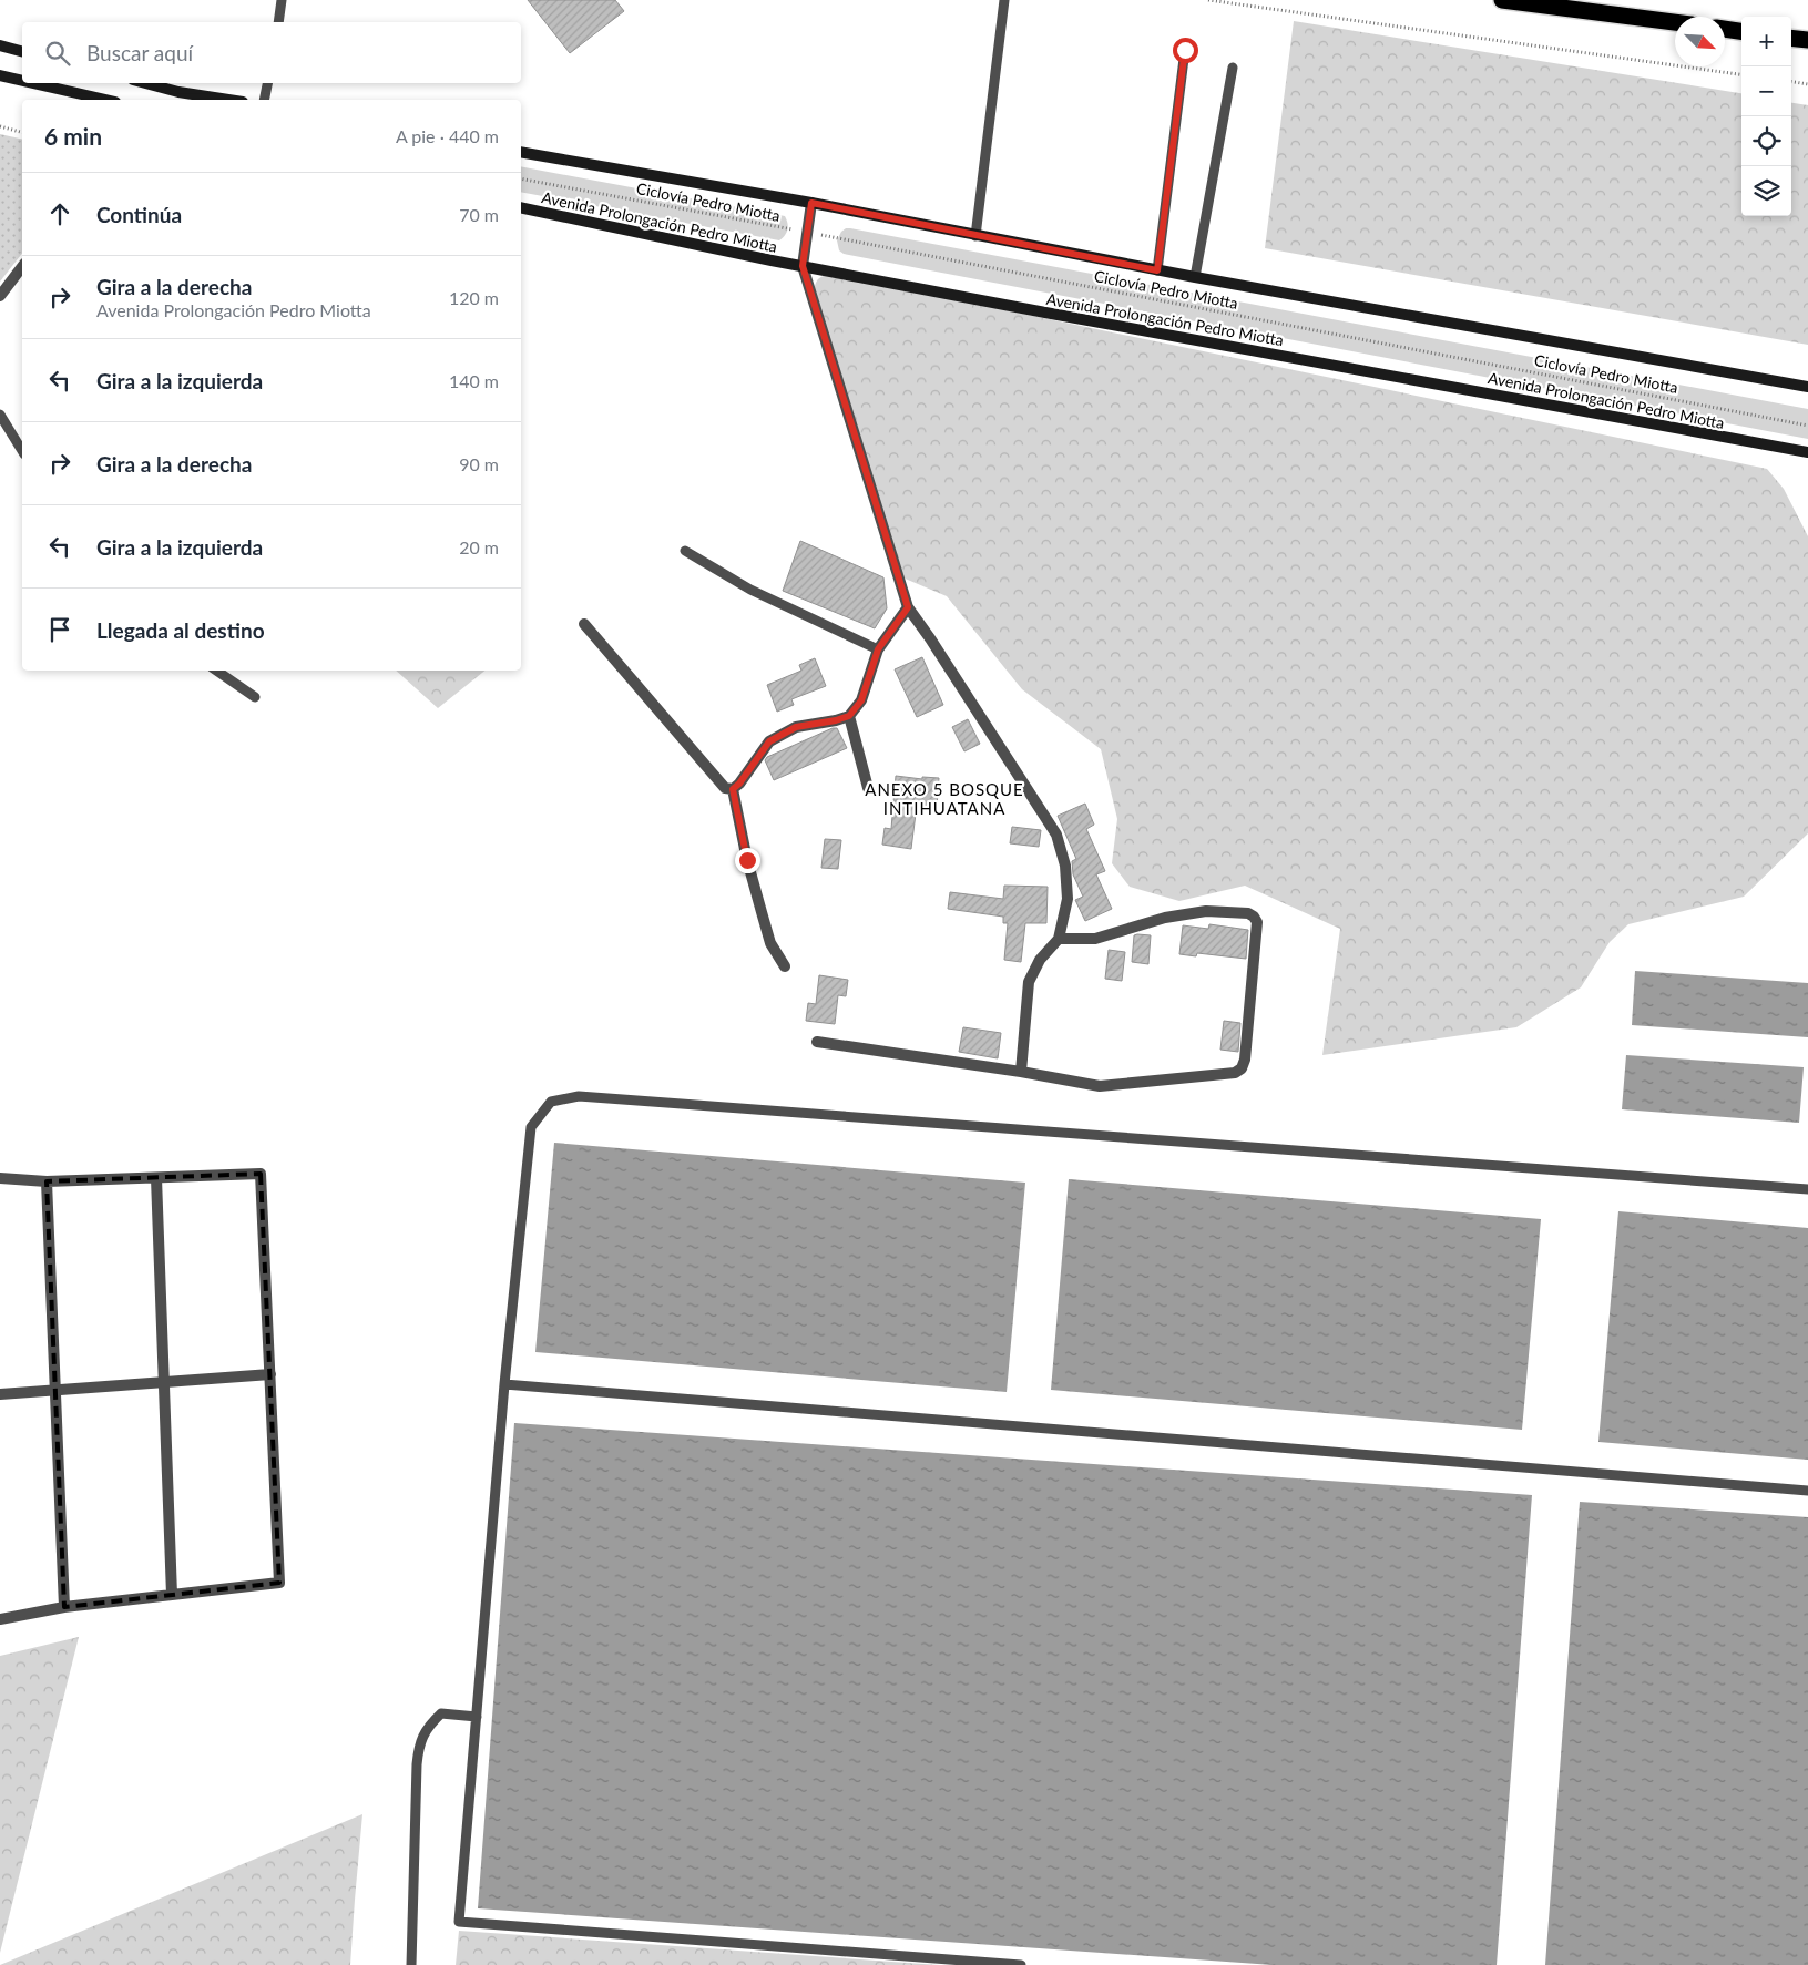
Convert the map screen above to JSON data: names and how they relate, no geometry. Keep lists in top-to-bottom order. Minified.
{"streets":{"main road":["Avenida Prolongación Pedro Miotta"],"path":["Ciclovía Pedro Miotta"]},"districts":["ANEXO 5 BOSQUE INTIHUATANA"],"north":"bottom right","page":{"map_buttons":["+","−"],"search":"Buscar aquí","heading":["6 min","A pie · 440 m"],"list":[["Continúa","70 m"],["Gira a la derecha","Avenida Prolongación Pedro Miotta","120 m"],["Gira a la izquierda","140 m"],["Gira a la derecha","90 m"],["Gira a la izquierda","20 m"],"Llegada al destino"]}}
